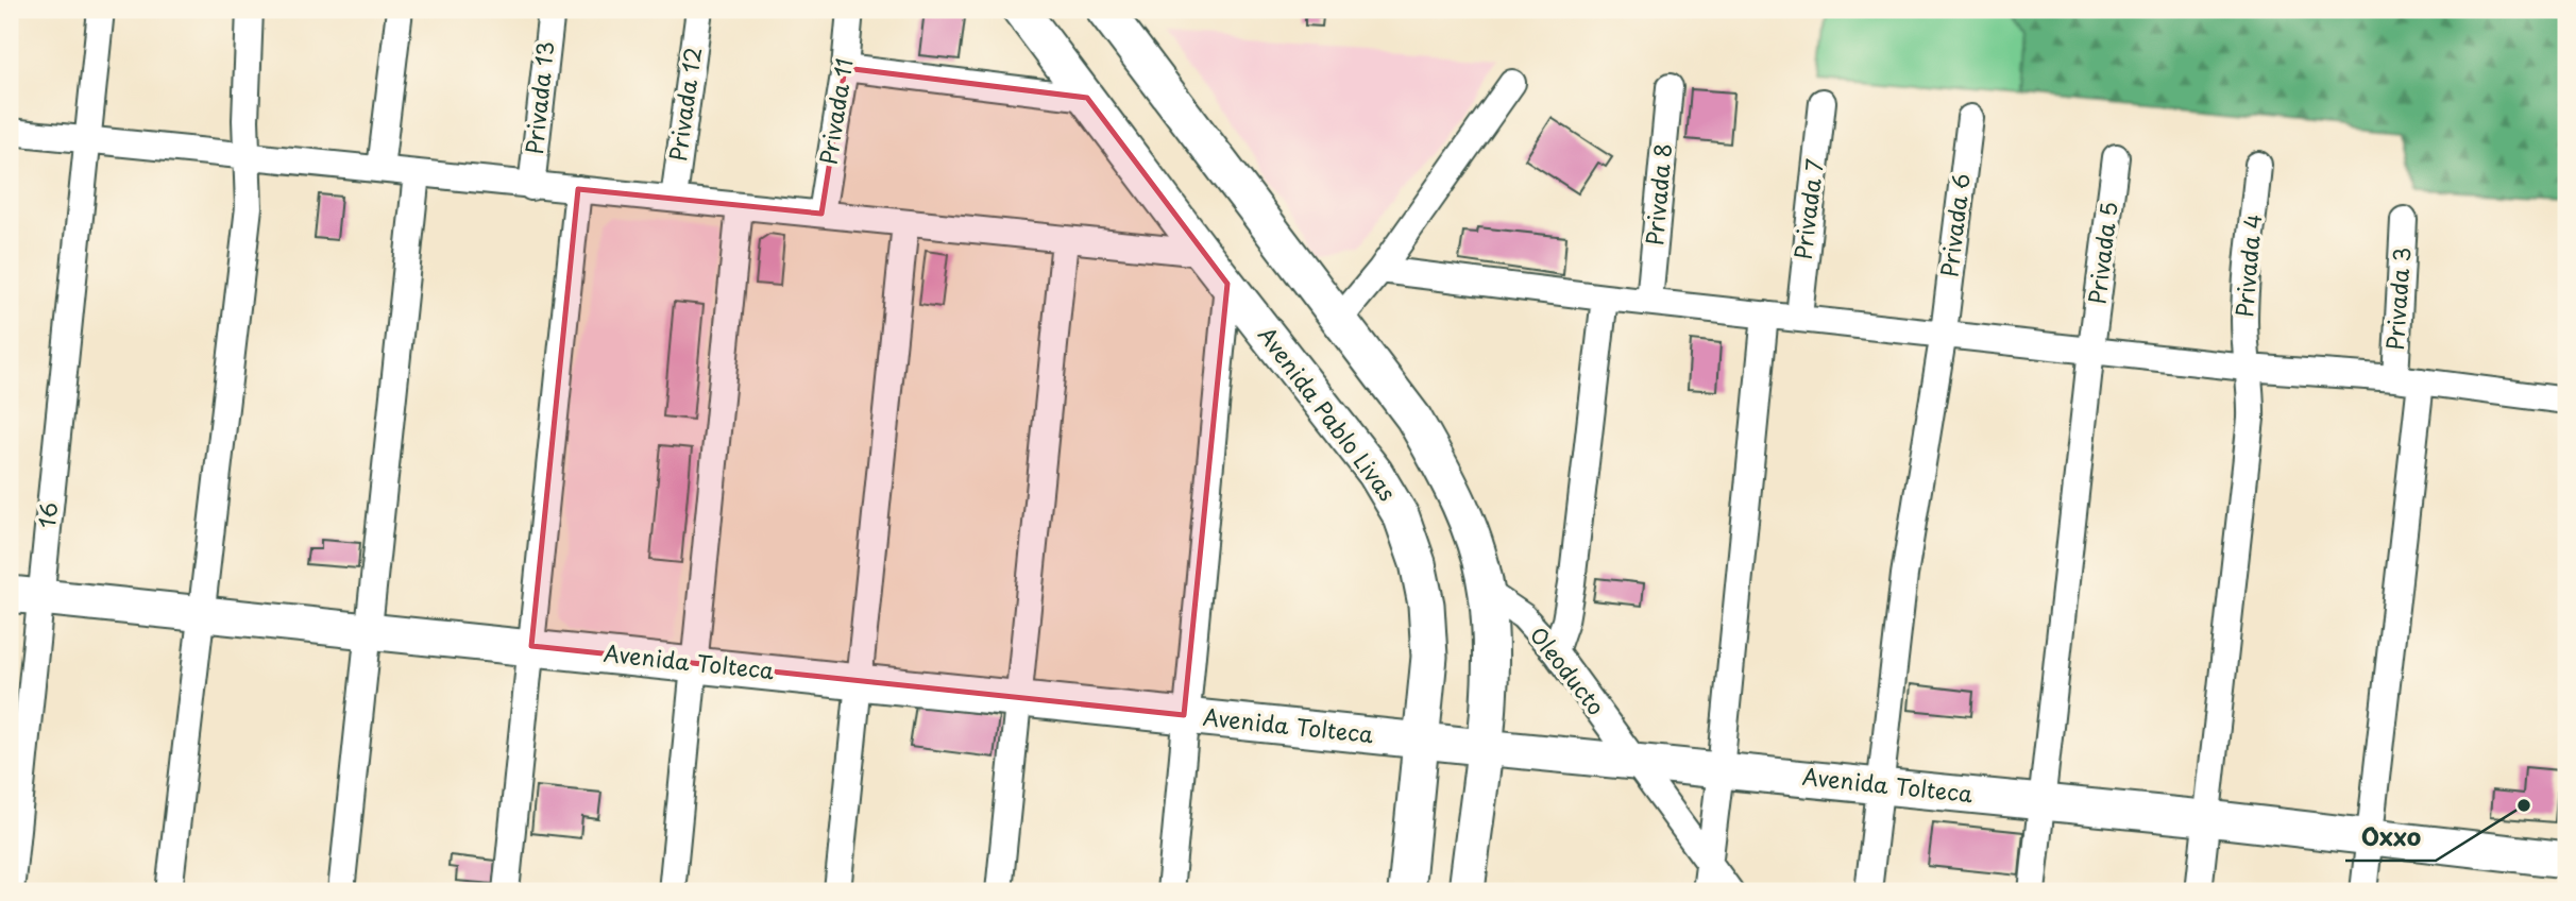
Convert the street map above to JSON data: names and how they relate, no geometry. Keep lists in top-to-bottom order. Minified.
{"streets":{"street":["Privada 13","Privada 12","Privada 11","Privada 8","Privada 7","Privada 6","Privada 5","Privada 4","Privada 3","Avenida Pablo Livas","16","Avenida Tolteca","Oleoducto"]},"crossings":[["Privada 6","Avenida Tolteca"],["Privada 5","Avenida Tolteca"],["Privada 4","Avenida Tolteca"],["Privada 3","Avenida Tolteca"],["Avenida Pablo Livas","Avenida Tolteca"],["16","Avenida Tolteca"],["Avenida Tolteca","Oleoducto"]],"places":["Oxxo"]}
